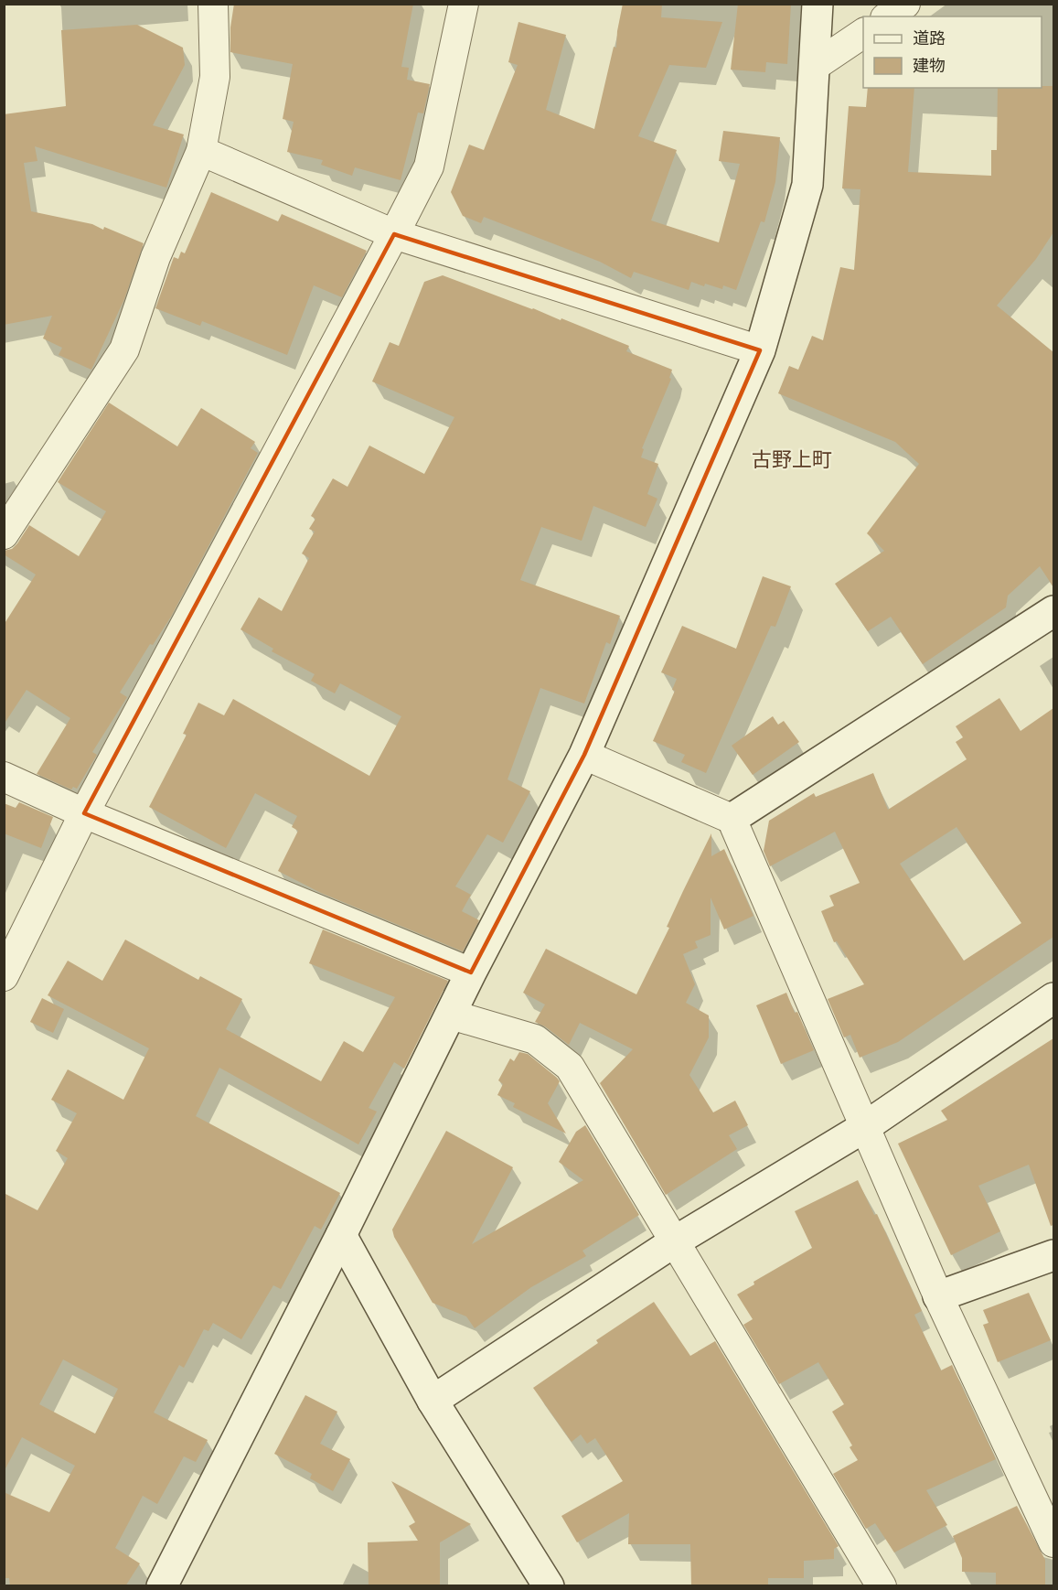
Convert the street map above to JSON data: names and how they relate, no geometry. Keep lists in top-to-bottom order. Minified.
{"districts":["古野上町"],"legend":["道路","建物"]}
